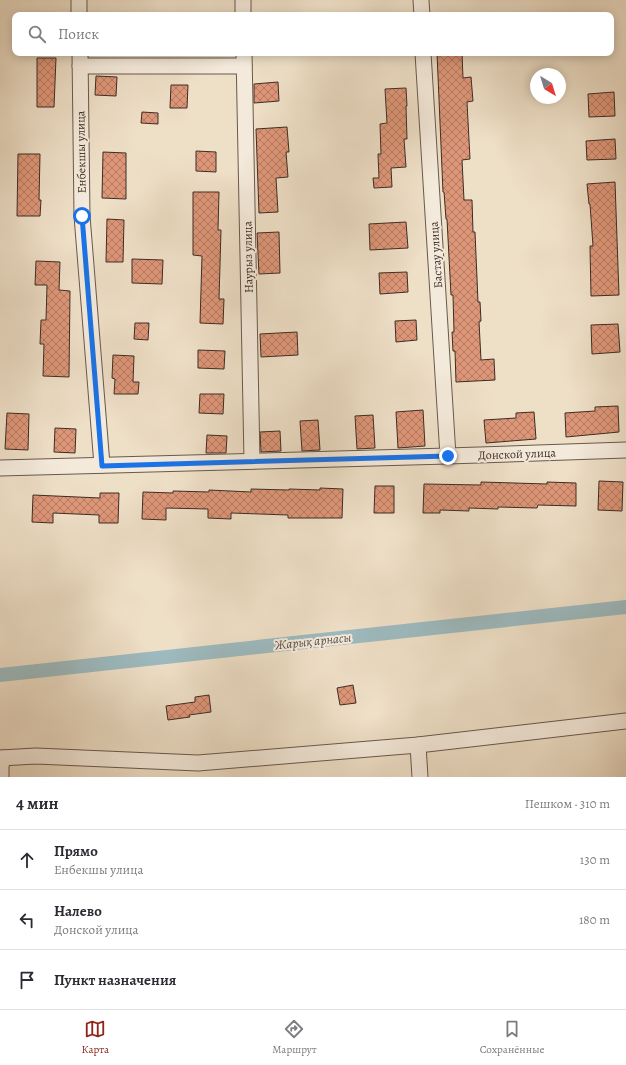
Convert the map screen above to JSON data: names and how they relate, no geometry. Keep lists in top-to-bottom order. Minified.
{"streets":{"street":["Енбекшы улица","Бастау улица","Наурыз улица","Донской улица"]},"crossings":[["Енбекшы улица","Донской улица"],["Бастау улица","Донской улица"],["Наурыз улица","Донской улица"]],"water":["Жарық арнасы"],"north":"bottom right","page":{"search":"Поиск","heading":["4 мин","Пешком · 310 m"],"list":[["Прямо","Енбекшы улица","130 m"],["Налево","Донской улица","180 m"],"Пункт назначения"],"nav":["Карта","Маршрут","Сохранённые"]}}
